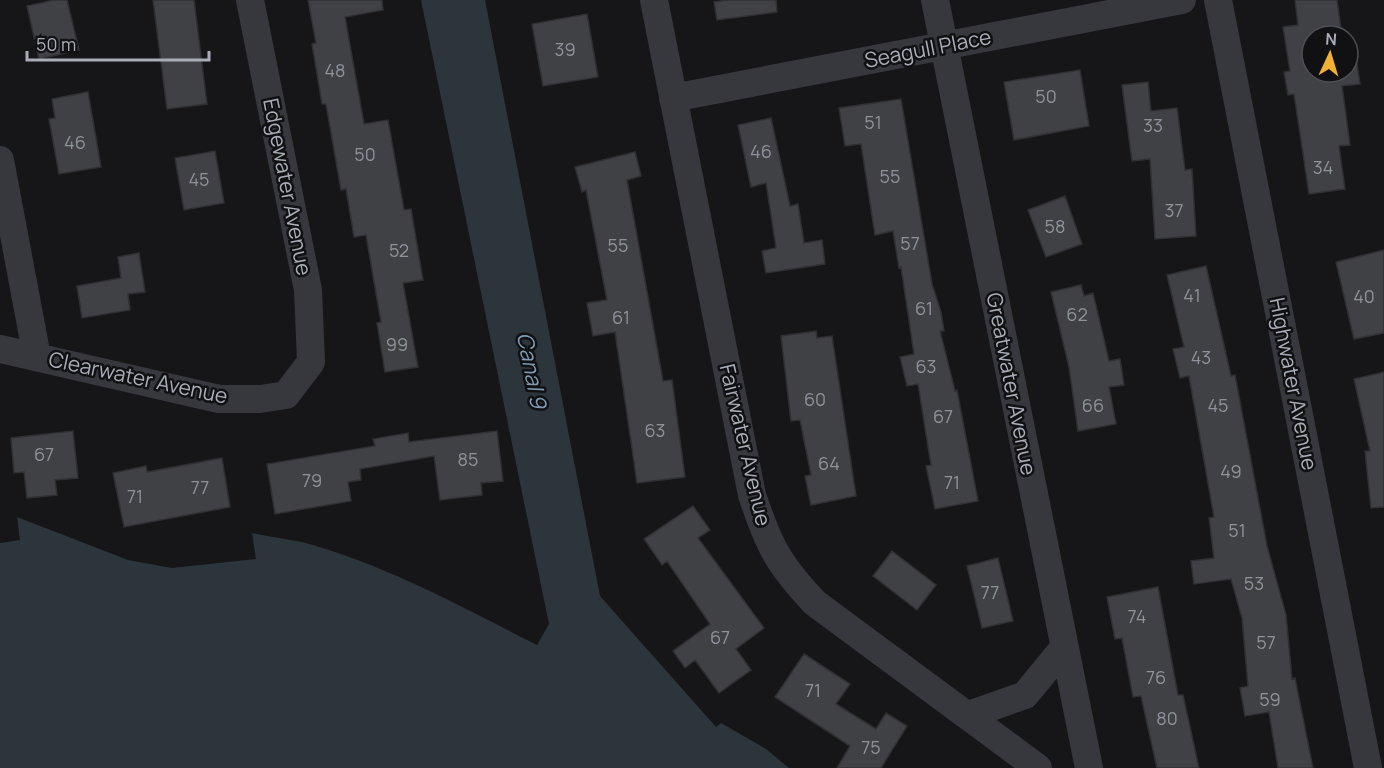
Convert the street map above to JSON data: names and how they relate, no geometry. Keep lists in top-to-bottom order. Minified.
{"streets":{"street":["Seagull Place","Edgewater Avenue","Clearwater Avenue","Greatwater Avenue","Highwater Avenue","Fairwater Avenue"]},"crossings":[["Seagull Place","Greatwater Avenue"],["Seagull Place","Fairwater Avenue"],["Edgewater Avenue","Clearwater Avenue"]],"water":["Canal 9"],"house_numbers":["39","48","50","51","33","46","46","50","34","55","45","37","58","57","55","52","41","40","61","62","61","99","43","63","60","66","45","67","63","67","85","64","49","79","71","77","71","51","53","77","74","67","57","76","71","59","80","75"],"scale_bar":"50 m","north":"top"}
